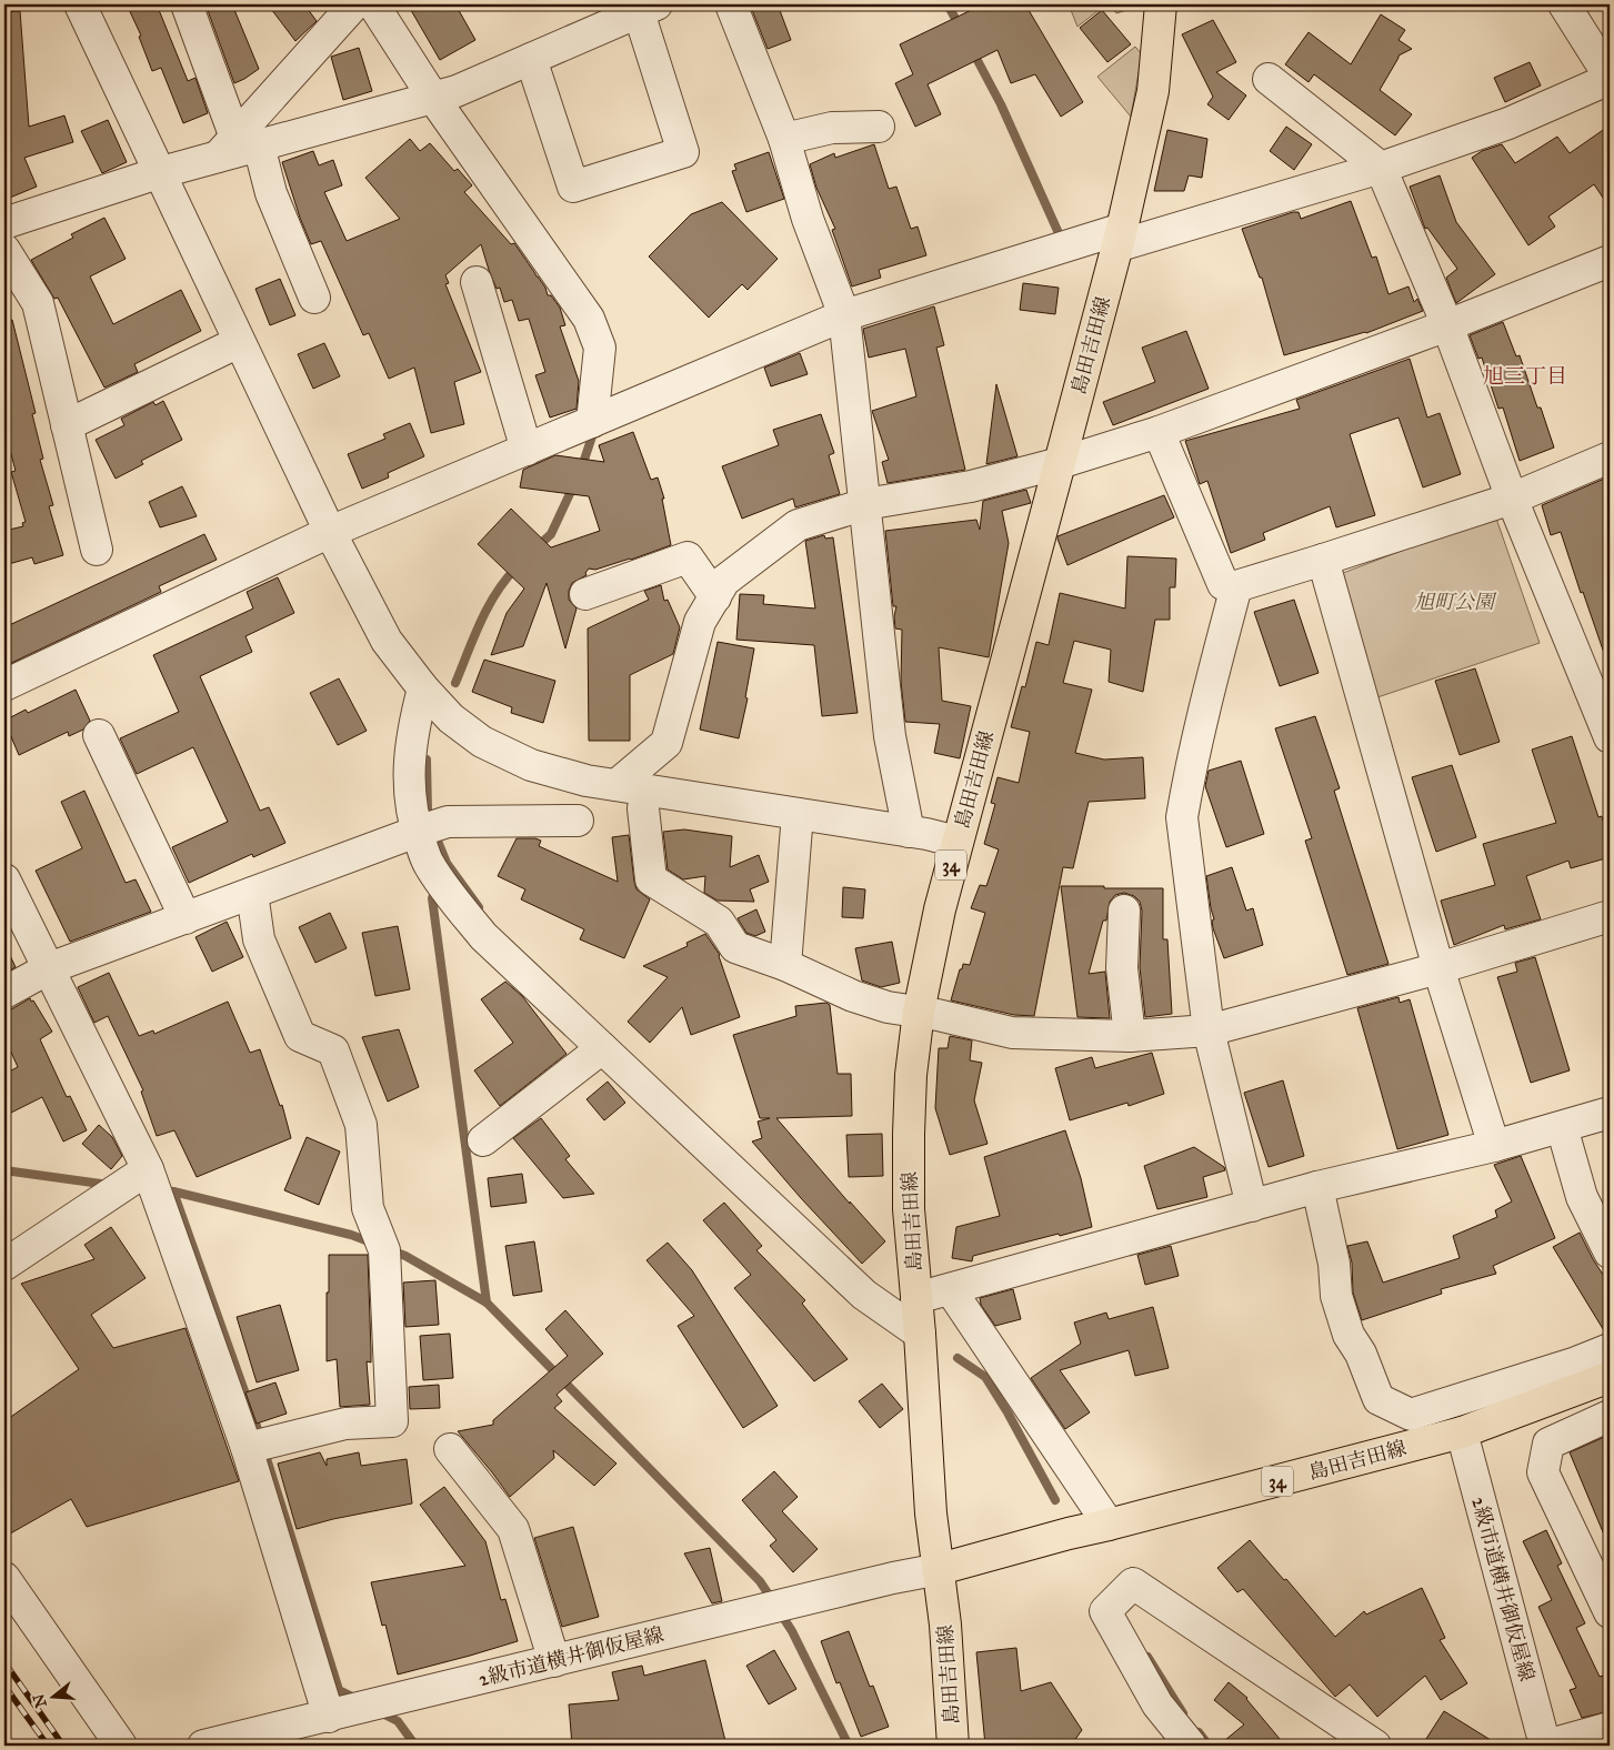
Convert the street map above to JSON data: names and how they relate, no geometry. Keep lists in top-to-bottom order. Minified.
{"streets":{"main road":["島田吉田線","34"],"street":["2級市道横井御仮屋線"]},"crossings":[["島田吉田線","2級市道横井御仮屋線"]],"districts":["旭三丁目"],"parks":["旭町公園"],"north":"left"}
